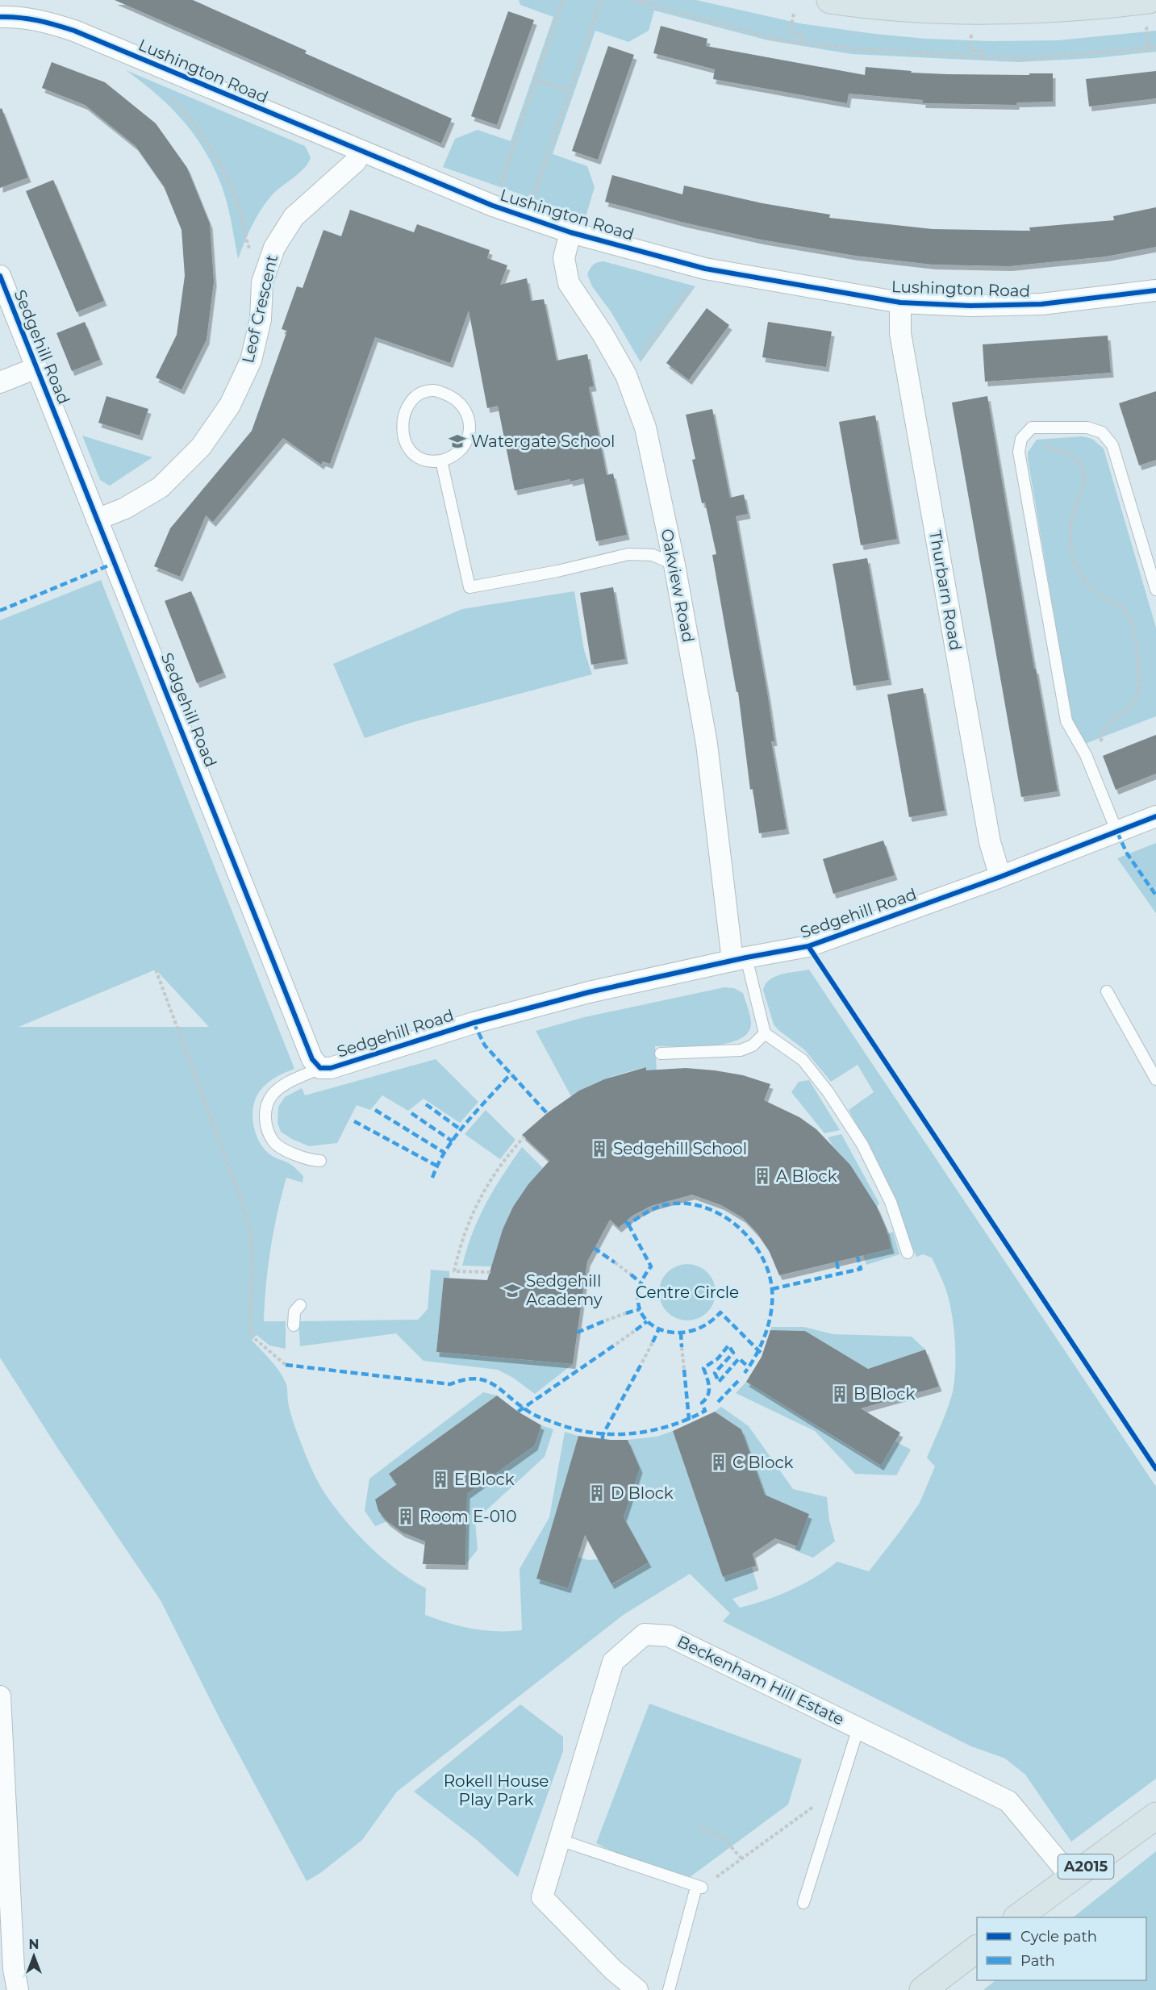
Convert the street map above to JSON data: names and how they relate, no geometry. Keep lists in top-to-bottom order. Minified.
{"streets":{"main road":["A2015"],"street":["Lushington Road","Leof Crescent","Sedgehill Road","Oakview Road","Thurbarn Road","Beckenham Hill Estate"]},"crossings":[["Lushington Road","Leof Crescent"],["Lushington Road","Oakview Road"],["Lushington Road","Thurbarn Road"],["Leof Crescent","Sedgehill Road"],["Sedgehill Road","Oakview Road"],["Sedgehill Road","Thurbarn Road"],["Beckenham Hill Estate","A2015"]],"parks":["Centre Circle","Rokell House Play Park"],"places":{"school or university":["Watergate School","Sedgehill Academy"],"building":["Sedgehill School","A Block","B Block","C Block","E Block","D Block","Room E-010"]},"legend":["Cycle path","Path"],"north":"top"}
